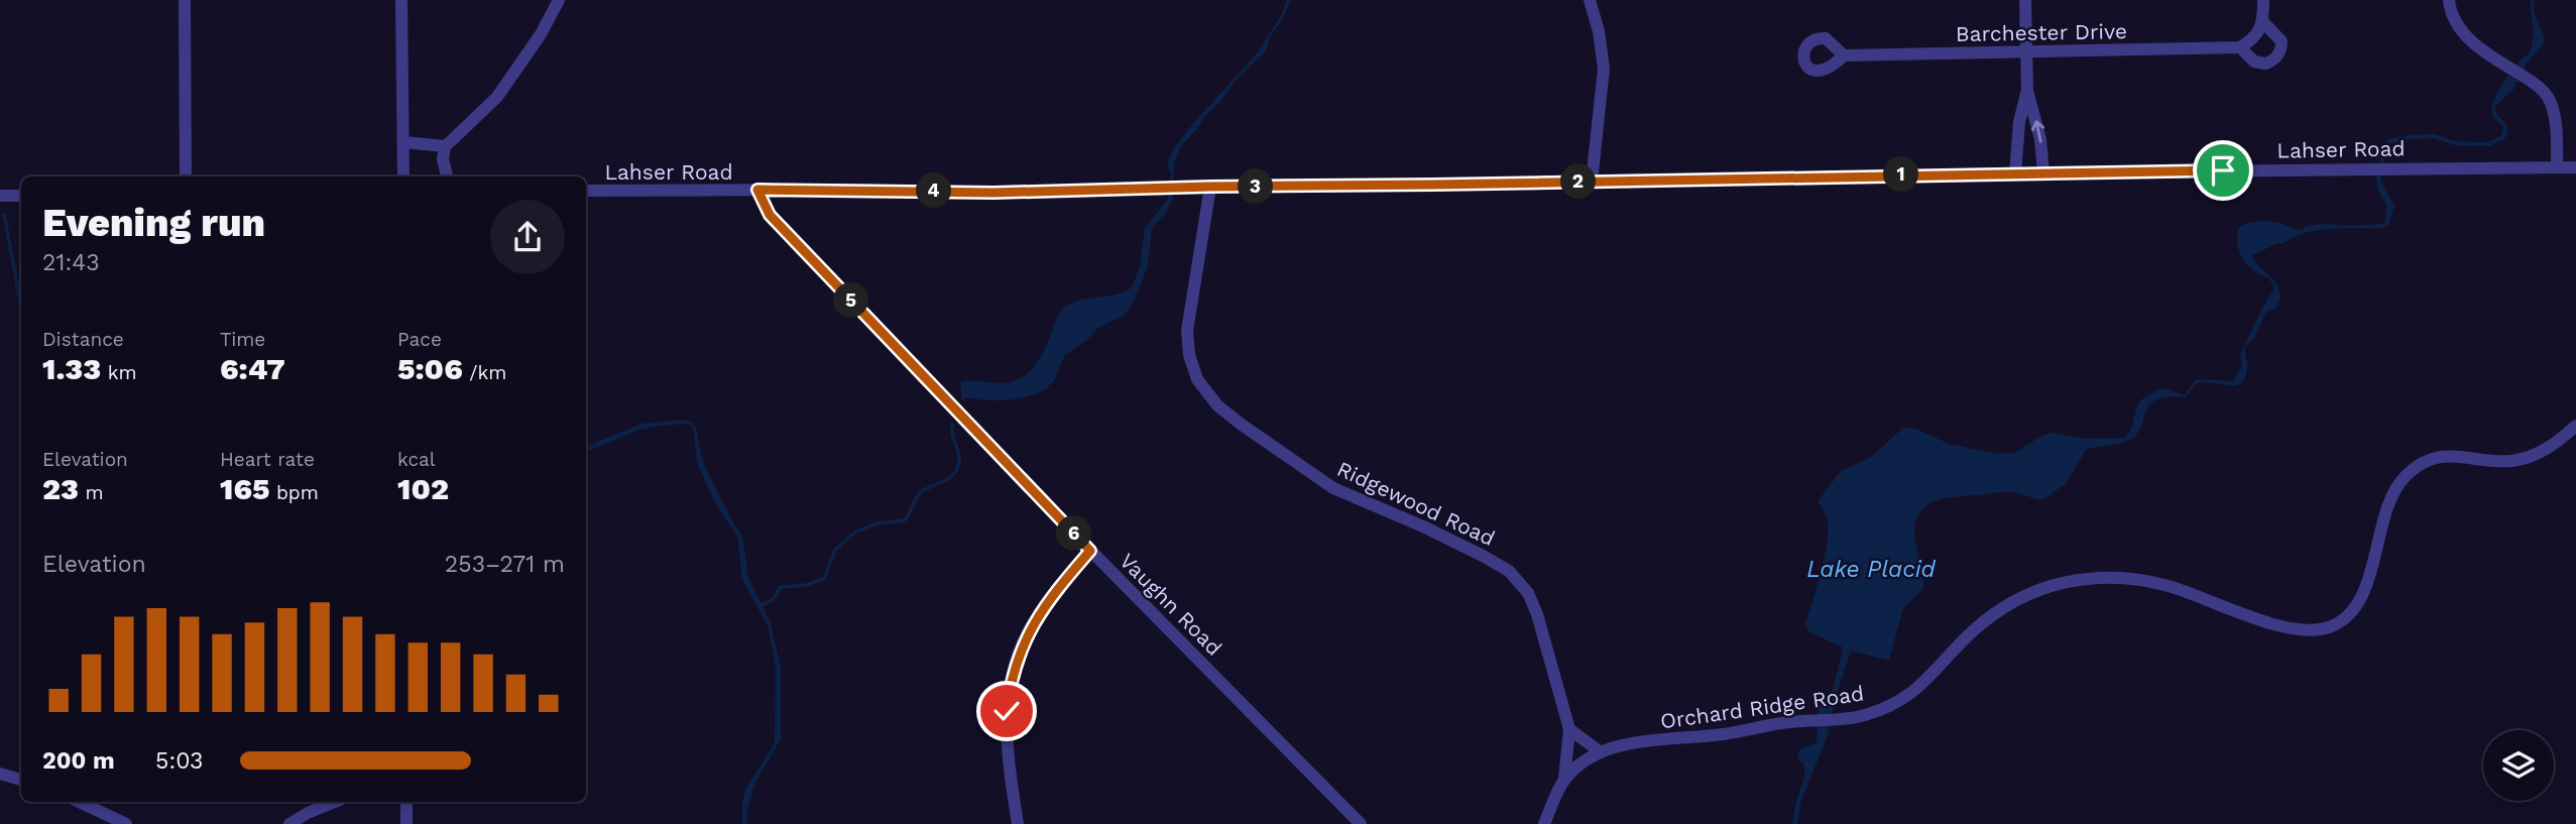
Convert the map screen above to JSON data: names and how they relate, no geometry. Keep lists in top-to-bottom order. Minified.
{"streets":{"street":["Barchester Drive","Lahser Road","Ridgewood Road","Vaughn Road","Orchard Ridge Road"]},"crossings":[["Lahser Road","Ridgewood Road"],["Lahser Road","Vaughn Road"],["Ridgewood Road","Orchard Ridge Road"]],"water":["Lake Placid"],"page":{"pins":["1","2","3","4","5","6"],"heading":["Evening run","21:43"],"stats":[["Distance","1.33 km"],["Time","6:47"],["Pace","5:06 /km"],["Elevation","23 m"],["Heart rate","165 bpm"],["kcal","102"]],"chart":["Elevation","253–271 m"],"list":[{"name":"200 m","note":"5:03"}]}}
